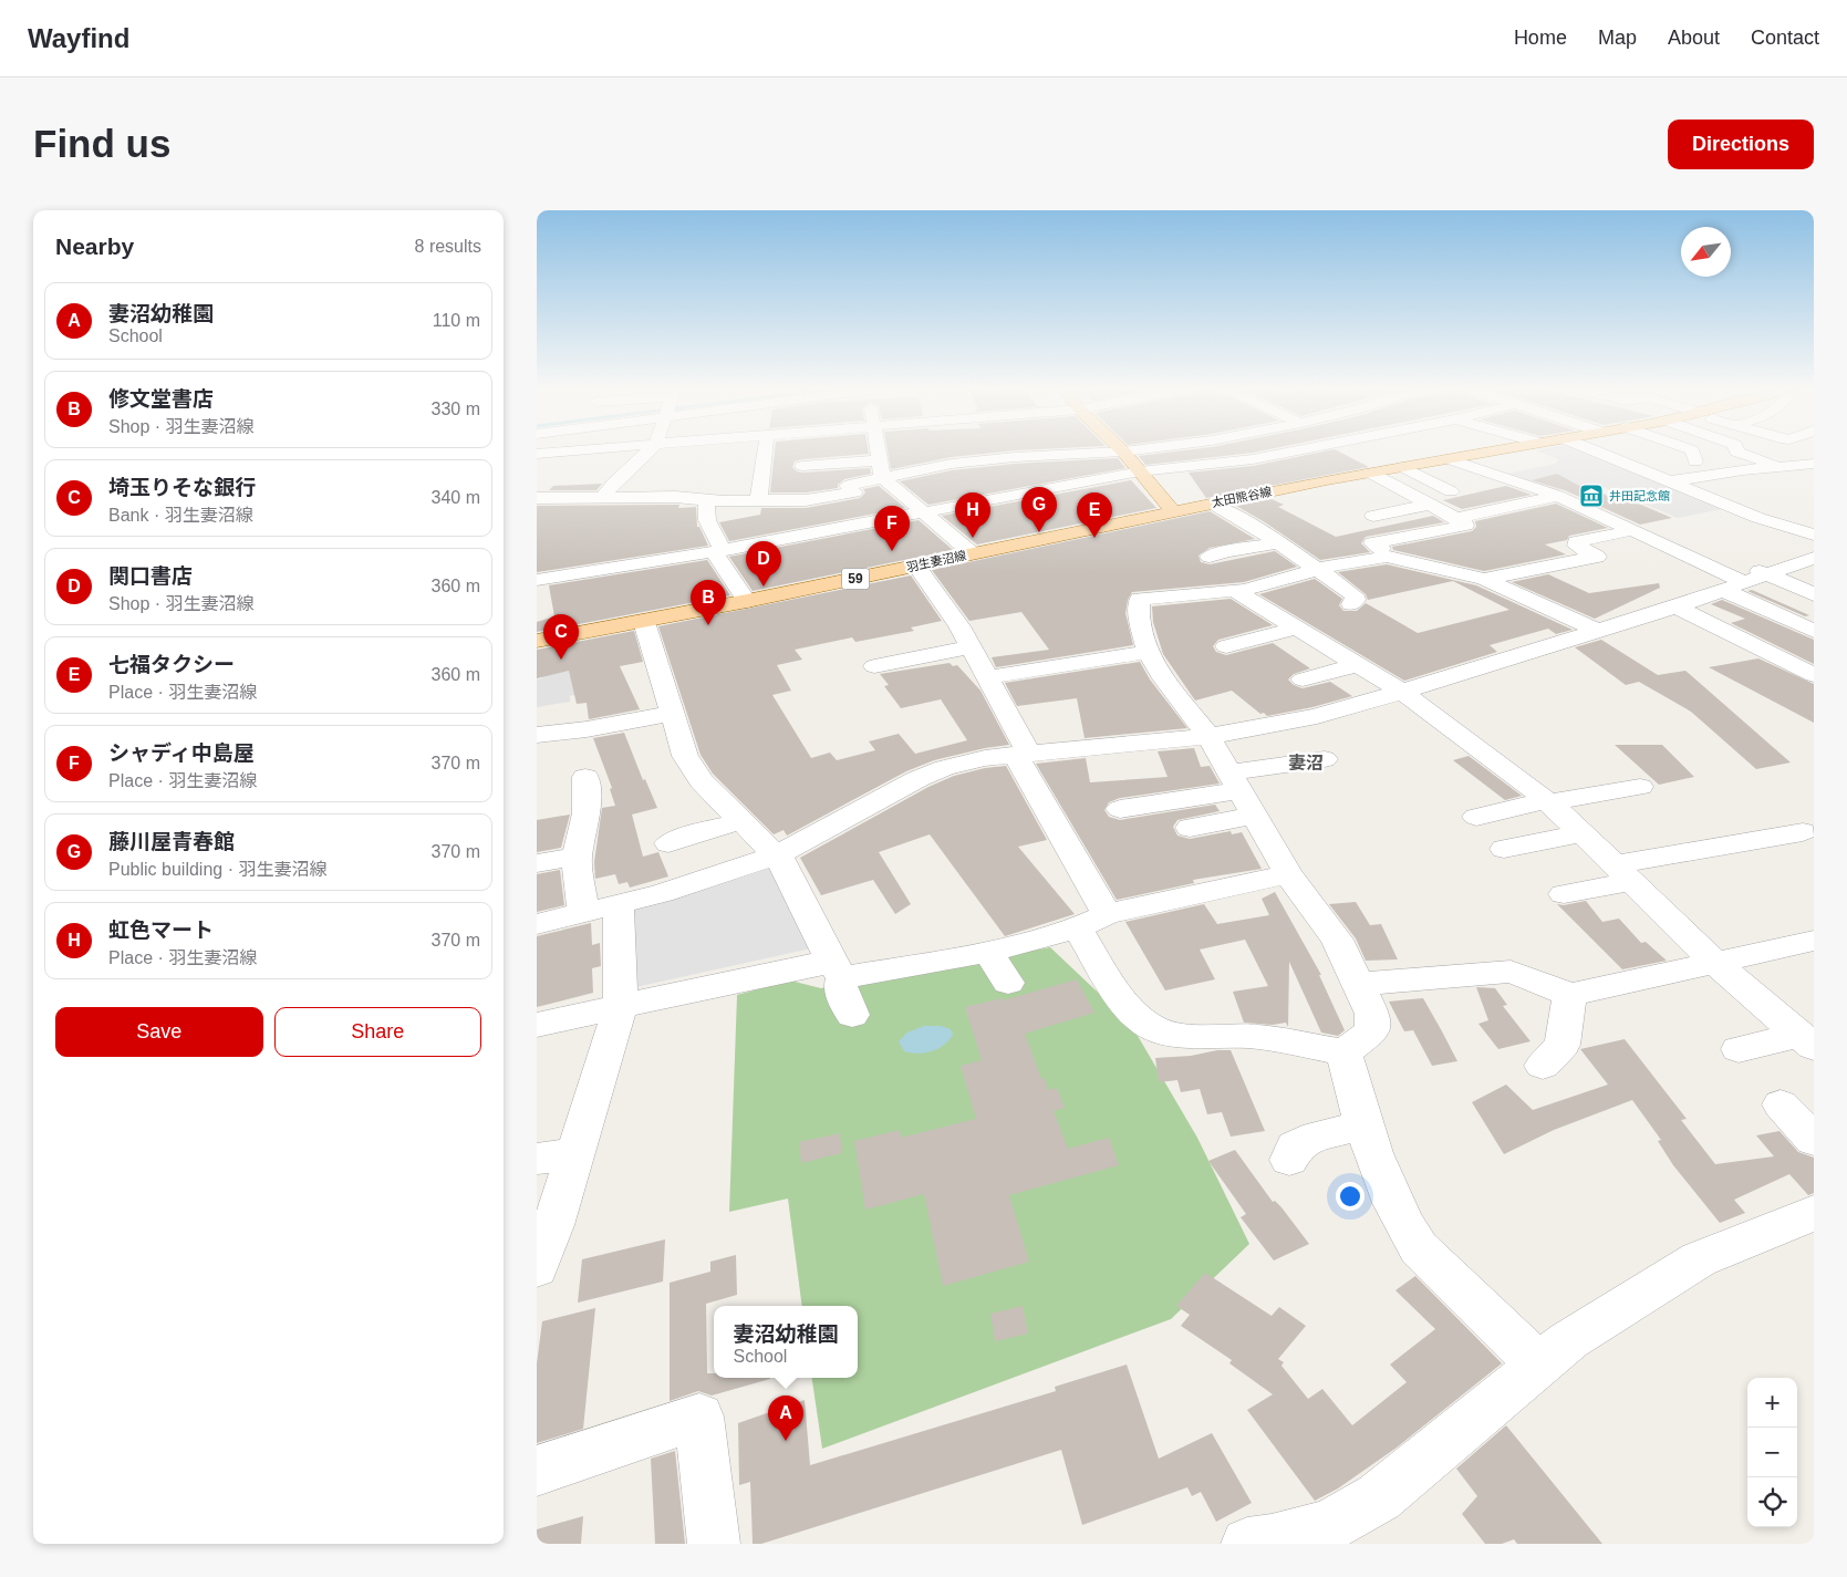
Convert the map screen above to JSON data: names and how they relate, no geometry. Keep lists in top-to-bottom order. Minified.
{"streets":{"main road":["太田熊谷線","羽生妻沼線","59"]},"crossings":[["太田熊谷線","羽生妻沼線"]],"districts":["妻沼"],"places":{"museum":["井田記念館"]},"north":"bottom left","page":{"header":"Wayfind","nav":["Home","Map","About","Contact"],"buttons":["Directions",["Save","Share"]],"title":"Find us","heading":["Nearby","8 results"],"list":[{"mark":"A","name":"妻沼幼稚園","note":"School","value":"110 m"},{"mark":"B","name":"修文堂書店","note":"Shop · 羽生妻沼線","value":"330 m"},{"mark":"C","name":"埼玉りそな銀行","note":"Bank · 羽生妻沼線","value":"340 m"},{"mark":"D","name":"関口書店","note":"Shop · 羽生妻沼線","value":"360 m"},{"mark":"E","name":"七福タクシー","note":"Place · 羽生妻沼線","value":"360 m"},{"mark":"F","name":"シャディ中島屋","note":"Place · 羽生妻沼線","value":"370 m"},{"mark":"G","name":"藤川屋青春館","note":"Public building · 羽生妻沼線","value":"370 m"},{"mark":"H","name":"虹色マート","note":"Place · 羽生妻沼線","value":"370 m"}],"pins":["G","E","H","F","D","B","C","A"],"popup":["妻沼幼稚園","School"],"map_buttons":["+","−"]}}
